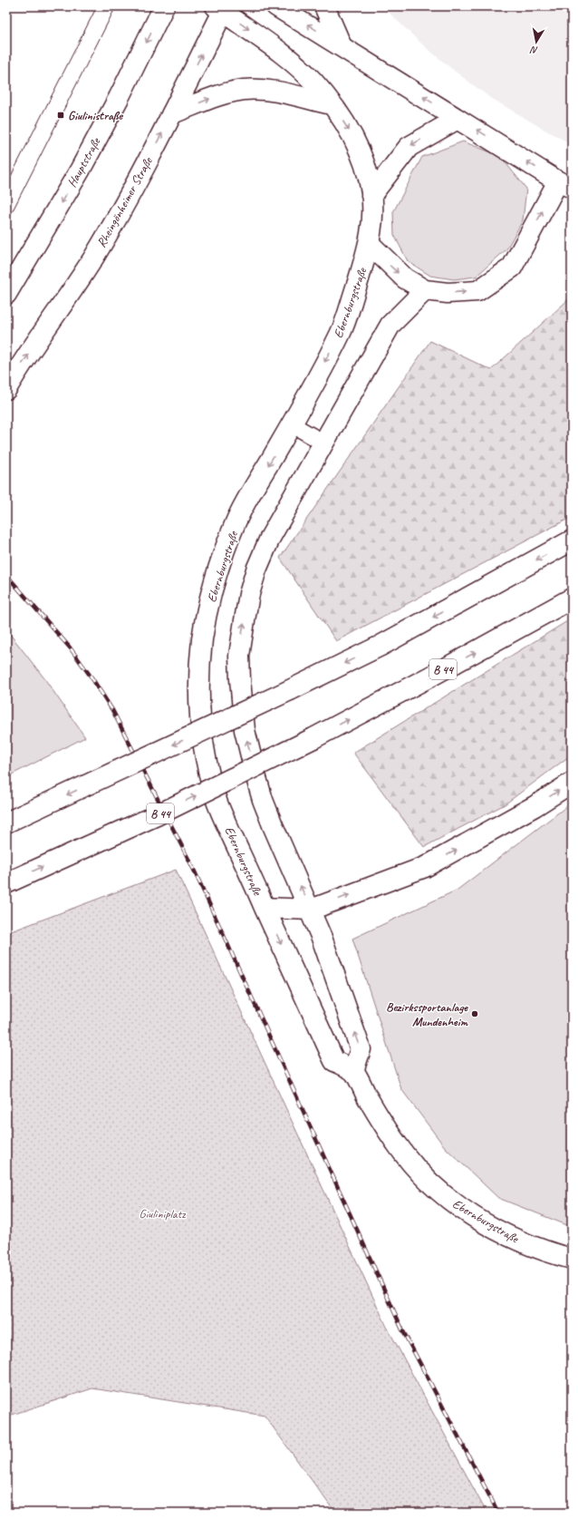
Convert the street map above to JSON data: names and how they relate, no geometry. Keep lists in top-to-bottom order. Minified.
{"streets":{"main road":["Hauptstraße","Rheingönheimer Straße","Ebernburgstraße","B 44"]},"crossings":[["Rheingönheimer Straße","Ebernburgstraße"]],"one_way":["Hauptstraße","Rheingönheimer Straße"],"parks":["Giuliniplatz"],"places":{"transit":["Giulinistraße"],"other":["Bezirkssportanlage Mundenheim"]},"north":"bottom"}
